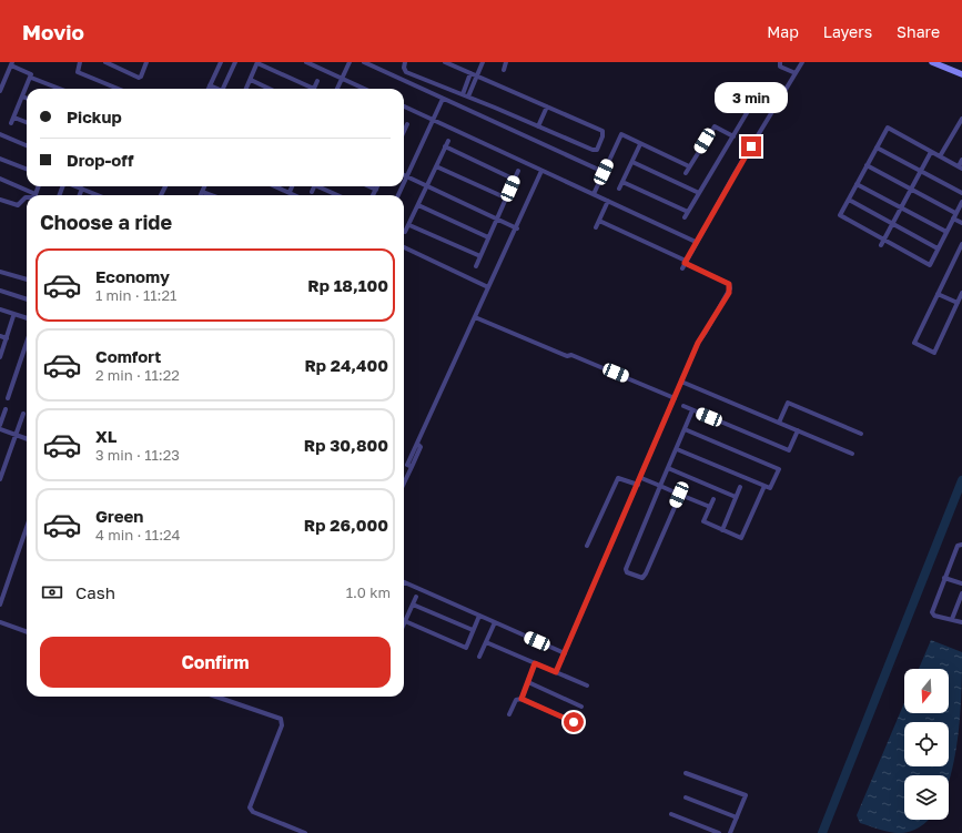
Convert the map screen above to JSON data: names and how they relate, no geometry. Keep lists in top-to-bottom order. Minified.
{"north":"bottom","page":{"header":"Movio","nav":["Map","Layers","Share"],"bubble":"3 min","banner":["Pickup","Drop-off"],"heading":"Choose a ride","list":[{"name":"Economy","note":"1 min · 11:21","value":"Rp 18,100"},{"name":"Comfort","note":"2 min · 11:22","value":"Rp 24,400"},{"name":"XL","note":"3 min · 11:23","value":"Rp 30,800"},{"name":"Green","note":"4 min · 11:24","value":"Rp 26,000"}],"pay":["Cash","1.0 km"],"buttons":"Confirm"}}
